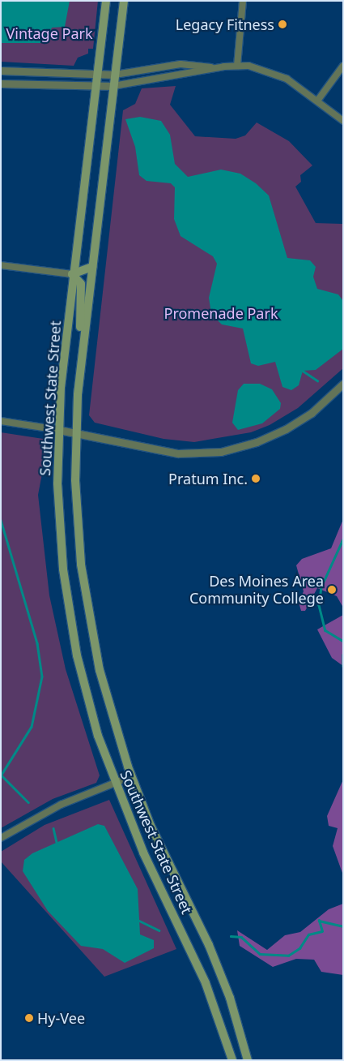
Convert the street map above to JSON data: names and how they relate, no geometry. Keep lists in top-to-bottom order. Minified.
{"streets":{"main road":["Southwest State Street"]},"parks":["Vintage Park","Promenade Park"],"places":["Legacy Fitness","Pratum Inc.","Des Moines Area Community College","Hy-Vee"]}
